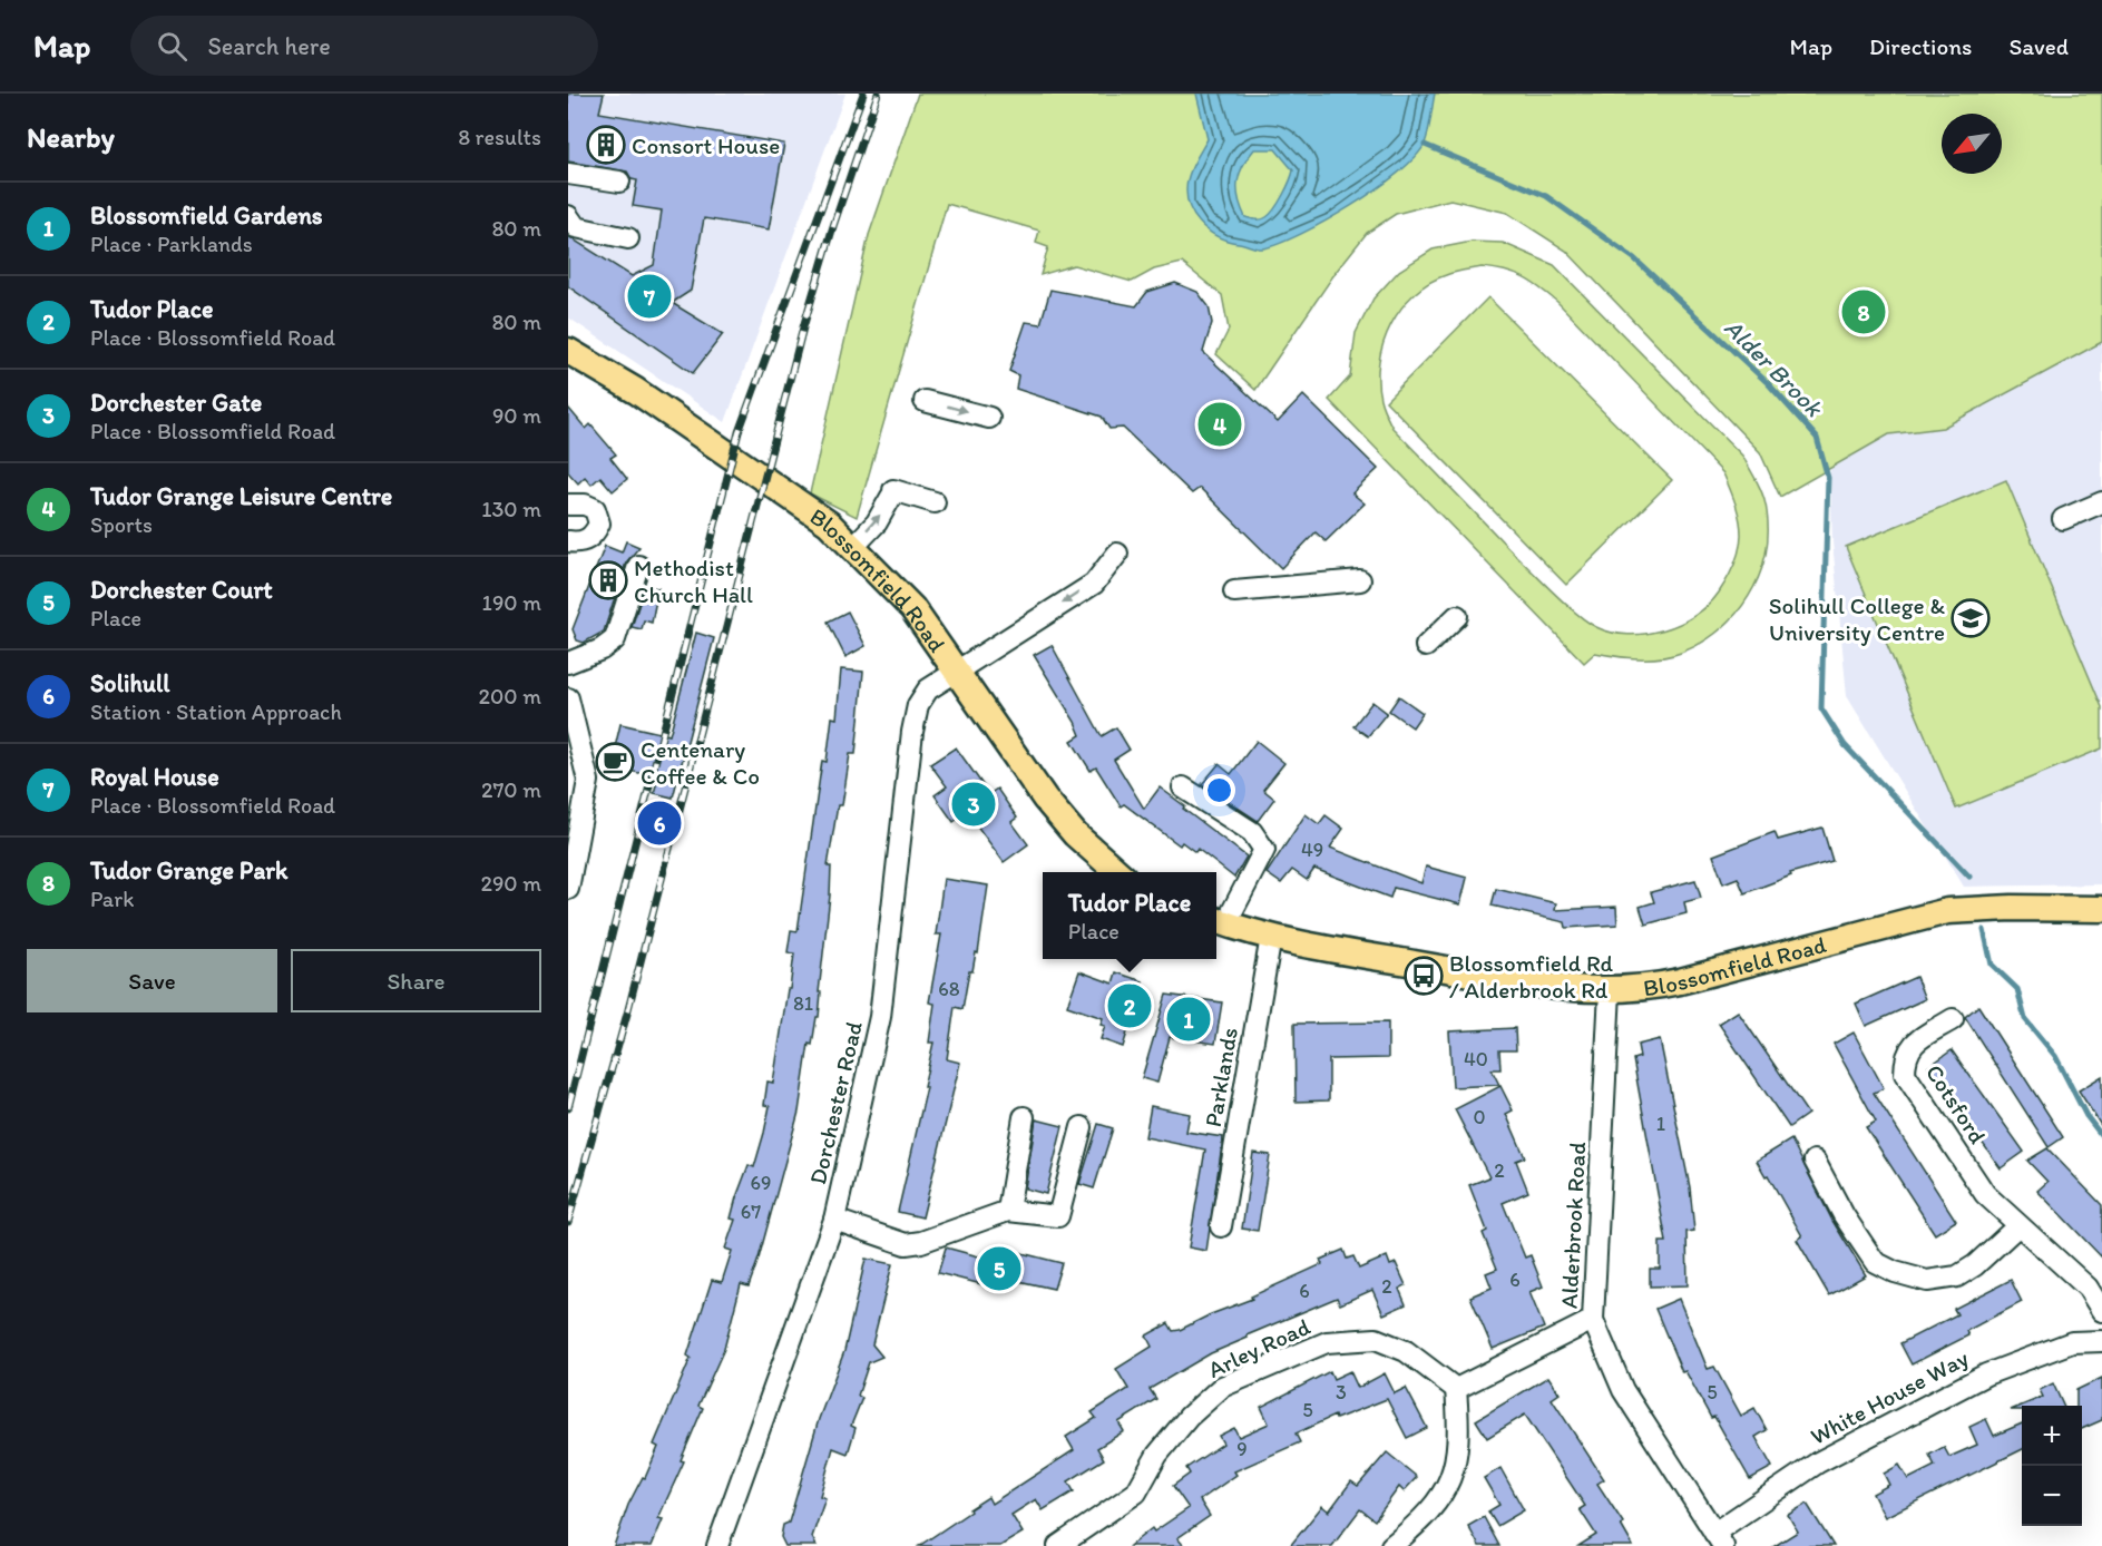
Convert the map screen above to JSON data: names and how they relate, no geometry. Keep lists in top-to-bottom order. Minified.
{"streets":{"main road":["Blossomfield Road"],"street":["Parklands","Dorchester Road","Cotsford","Alderbrook Road","Arley Road","White House Way"]},"crossings":[["Blossomfield Road","Parklands"],["Blossomfield Road","Dorchester Road"],["Blossomfield Road","Alderbrook Road"],["Alderbrook Road","White House Way"]],"water":["Alder Brook"],"places":{"building":["Consort House","Methodist Church Hall"],"school or university":["Solihull College & University Centre"],"cafe":["Centenary Coffee & Co"],"bus stop":["Blossomfield Rd / Alderbrook Rd"]},"house_numbers":["49","68","81","40","0","1","2","69","67","6","2","6","3","5","5","9"],"north":"bottom left","page":{"header":"Map","search":"Search here","nav":["Map","Directions","Saved"],"heading":["Nearby","8 results"],"list":[{"mark":"1","name":"Blossomfield Gardens","note":"Place · Parklands","value":"80 m"},{"mark":"2","name":"Tudor Place","note":"Place · Blossomfield Road","value":"80 m"},{"mark":"3","name":"Dorchester Gate","note":"Place · Blossomfield Road","value":"90 m"},{"mark":"4","name":"Tudor Grange Leisure Centre","note":"Sports","value":"130 m"},{"mark":"5","name":"Dorchester Court","note":"Place","value":"190 m"},{"mark":"6","name":"Solihull","note":"Station · Station Approach","value":"200 m"},{"mark":"7","name":"Royal House","note":"Place · Blossomfield Road","value":"270 m"},{"mark":"8","name":"Tudor Grange Park","note":"Park","value":"290 m"}],"pins":["7","8","4","3","6","2","1","5"],"popup":["Tudor Place","Place"],"buttons":["Save","Share"],"map_buttons":["+","−"]}}
